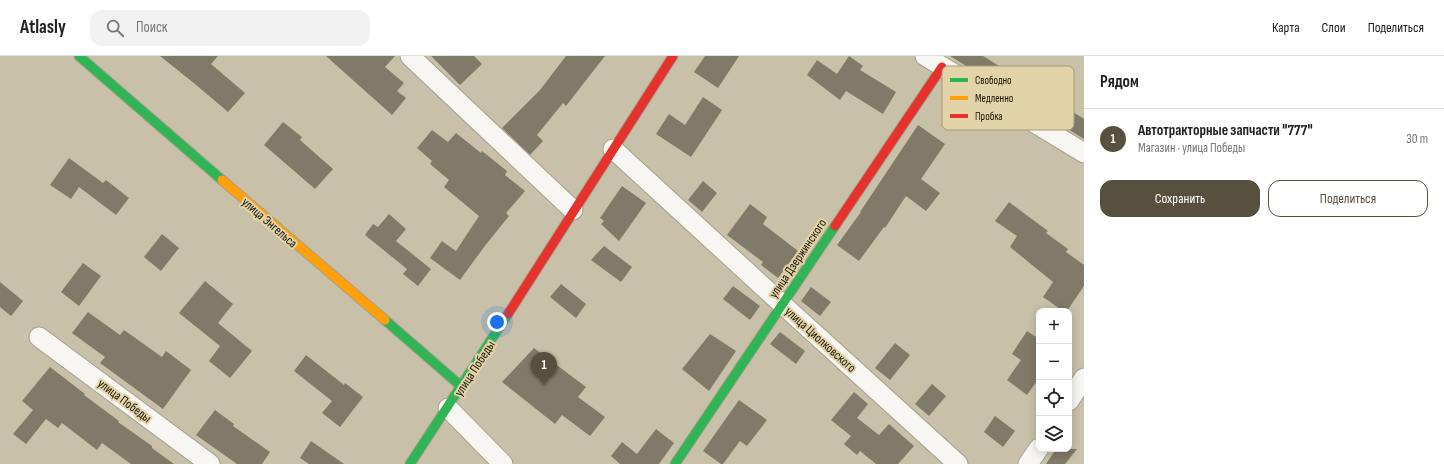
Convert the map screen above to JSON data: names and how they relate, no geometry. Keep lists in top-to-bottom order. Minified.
{"streets":{"street":["улица Энгельса","улица Дзержинского","улица Циолковского","улица Победы"]},"crossings":[["улица Энгельса","улица Победы"],["улица Дзержинского","улица Циолковского"],["улица Циолковского","улица Победы"]],"legend":["Свободно","Медленно","Пробка"],"page":{"header":"Atlasly","search":"Поиск","nav":["Карта","Слои","Поделиться"],"heading":"Рядом","list":[{"mark":"1","name":"Автотракторные запчасти \"777\"","note":"Магазин · улица Победы","value":"30 m"}],"buttons":["Сохранить","Поделиться"],"map_buttons":["+","−"],"pins":"1"}}
